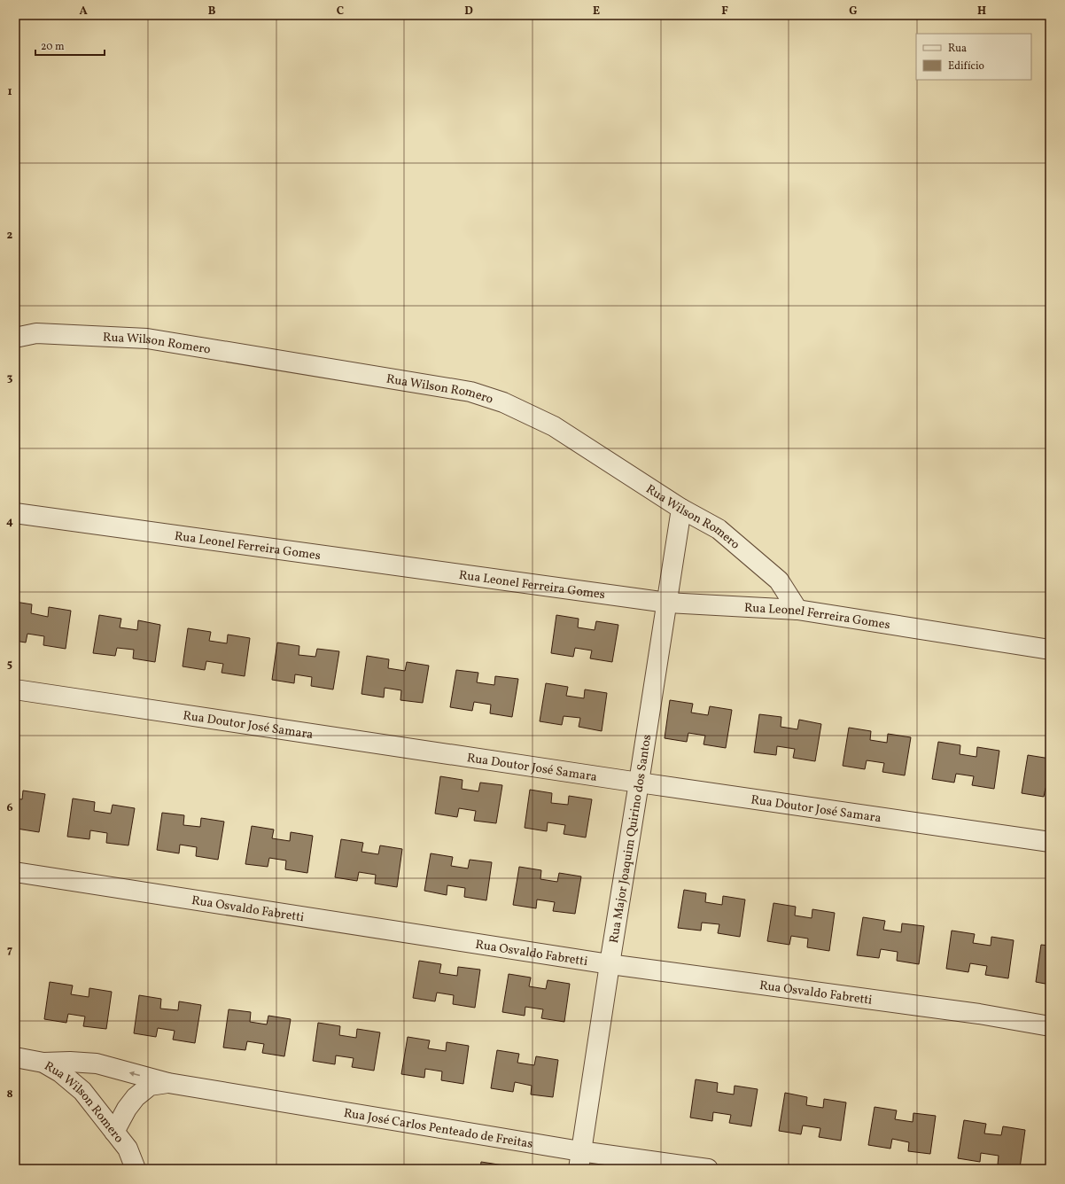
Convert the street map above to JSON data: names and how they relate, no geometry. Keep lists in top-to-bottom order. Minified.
{"streets":{"street":["Rua Wilson Romero","Rua Leonel Ferreira Gomes","Rua Doutor José Samara","Rua Major Joaquim Quirino dos Santos","Rua Osvaldo Fabretti","Rua José Carlos Penteado de Freitas"]},"crossings":[["Rua Wilson Romero","Rua Leonel Ferreira Gomes"],["Rua Wilson Romero","Rua Major Joaquim Quirino dos Santos"],["Rua Wilson Romero","Rua José Carlos Penteado de Freitas"],["Rua Leonel Ferreira Gomes","Rua Major Joaquim Quirino dos Santos"],["Rua Doutor José Samara","Rua Major Joaquim Quirino dos Santos"],["Rua Major Joaquim Quirino dos Santos","Rua Osvaldo Fabretti"],["Rua Major Joaquim Quirino dos Santos","Rua José Carlos Penteado de Freitas"]],"legend":["Rua","Edifício"],"scale_bar":"20 m","grid":{"columns":["A","B","C","D","E","F","G","H"],"rows":["1","2","3","4","5","6","7","8"]}}
